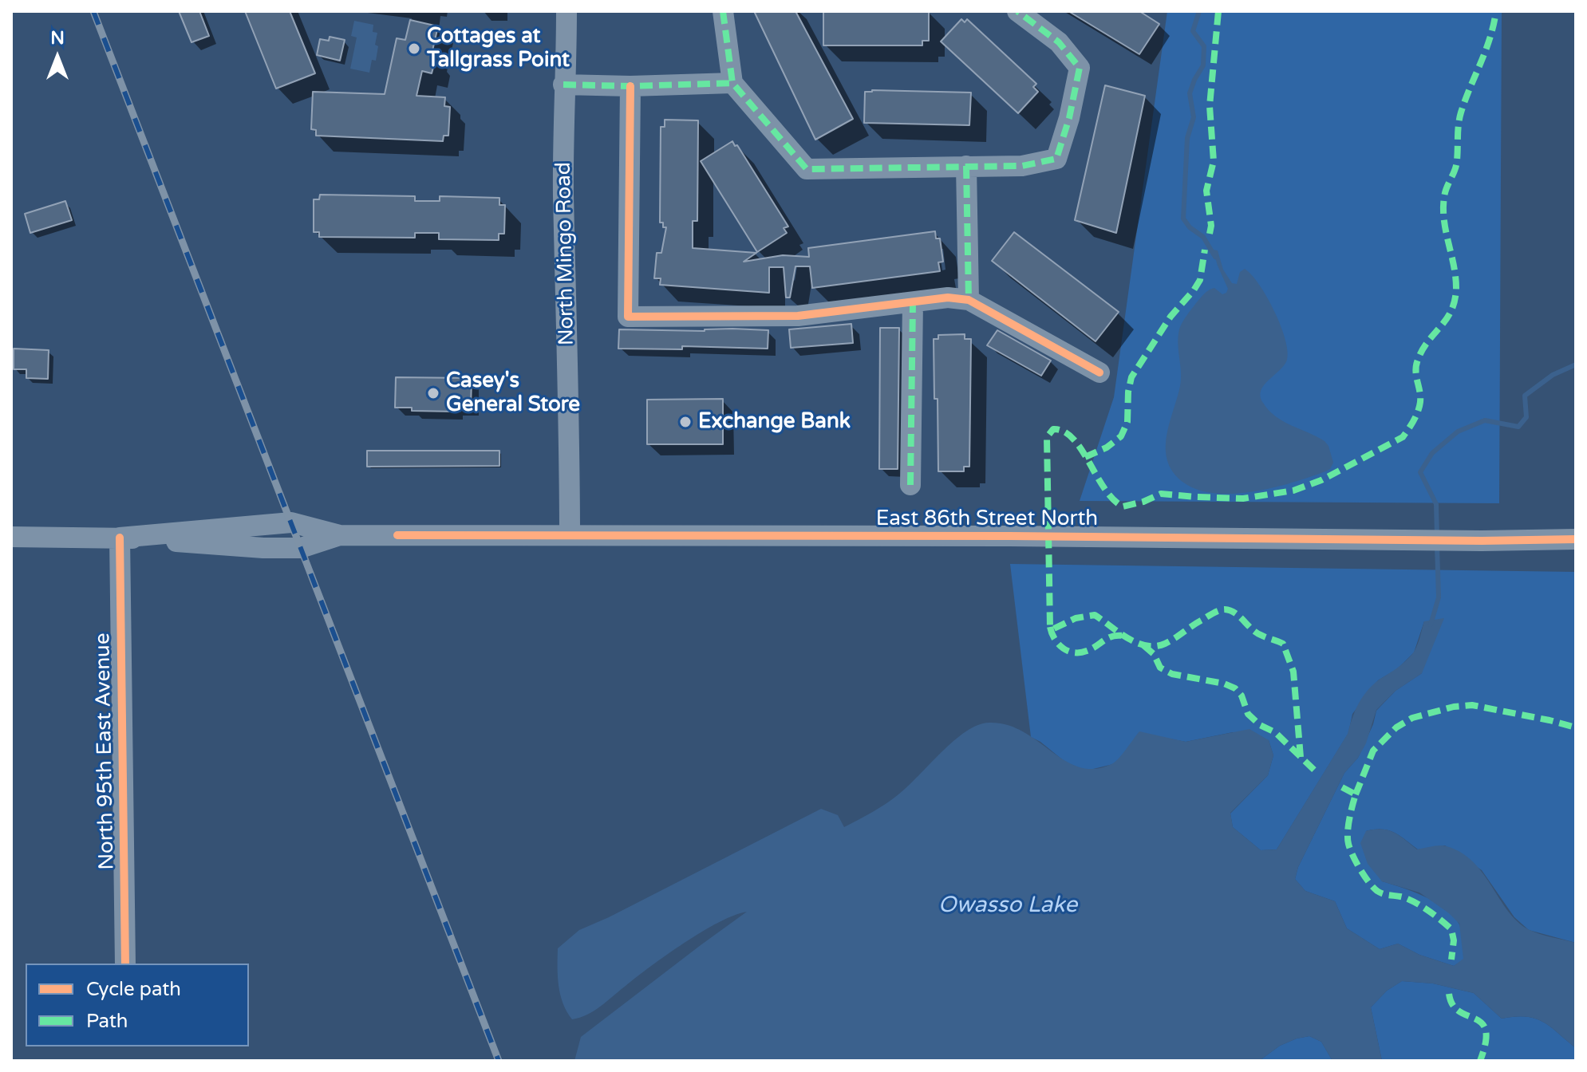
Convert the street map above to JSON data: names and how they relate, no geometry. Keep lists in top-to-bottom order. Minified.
{"streets":{"street":["North Mingo Road","East 86th Street North","North 95th East Avenue"]},"crossings":[["North Mingo Road","East 86th Street North"],["East 86th Street North","North 95th East Avenue"]],"water":["Owasso Lake"],"places":["Cottages at Tallgrass Point","Casey's General Store","Exchange Bank"],"legend":["Cycle path","Path"],"north":"top"}
